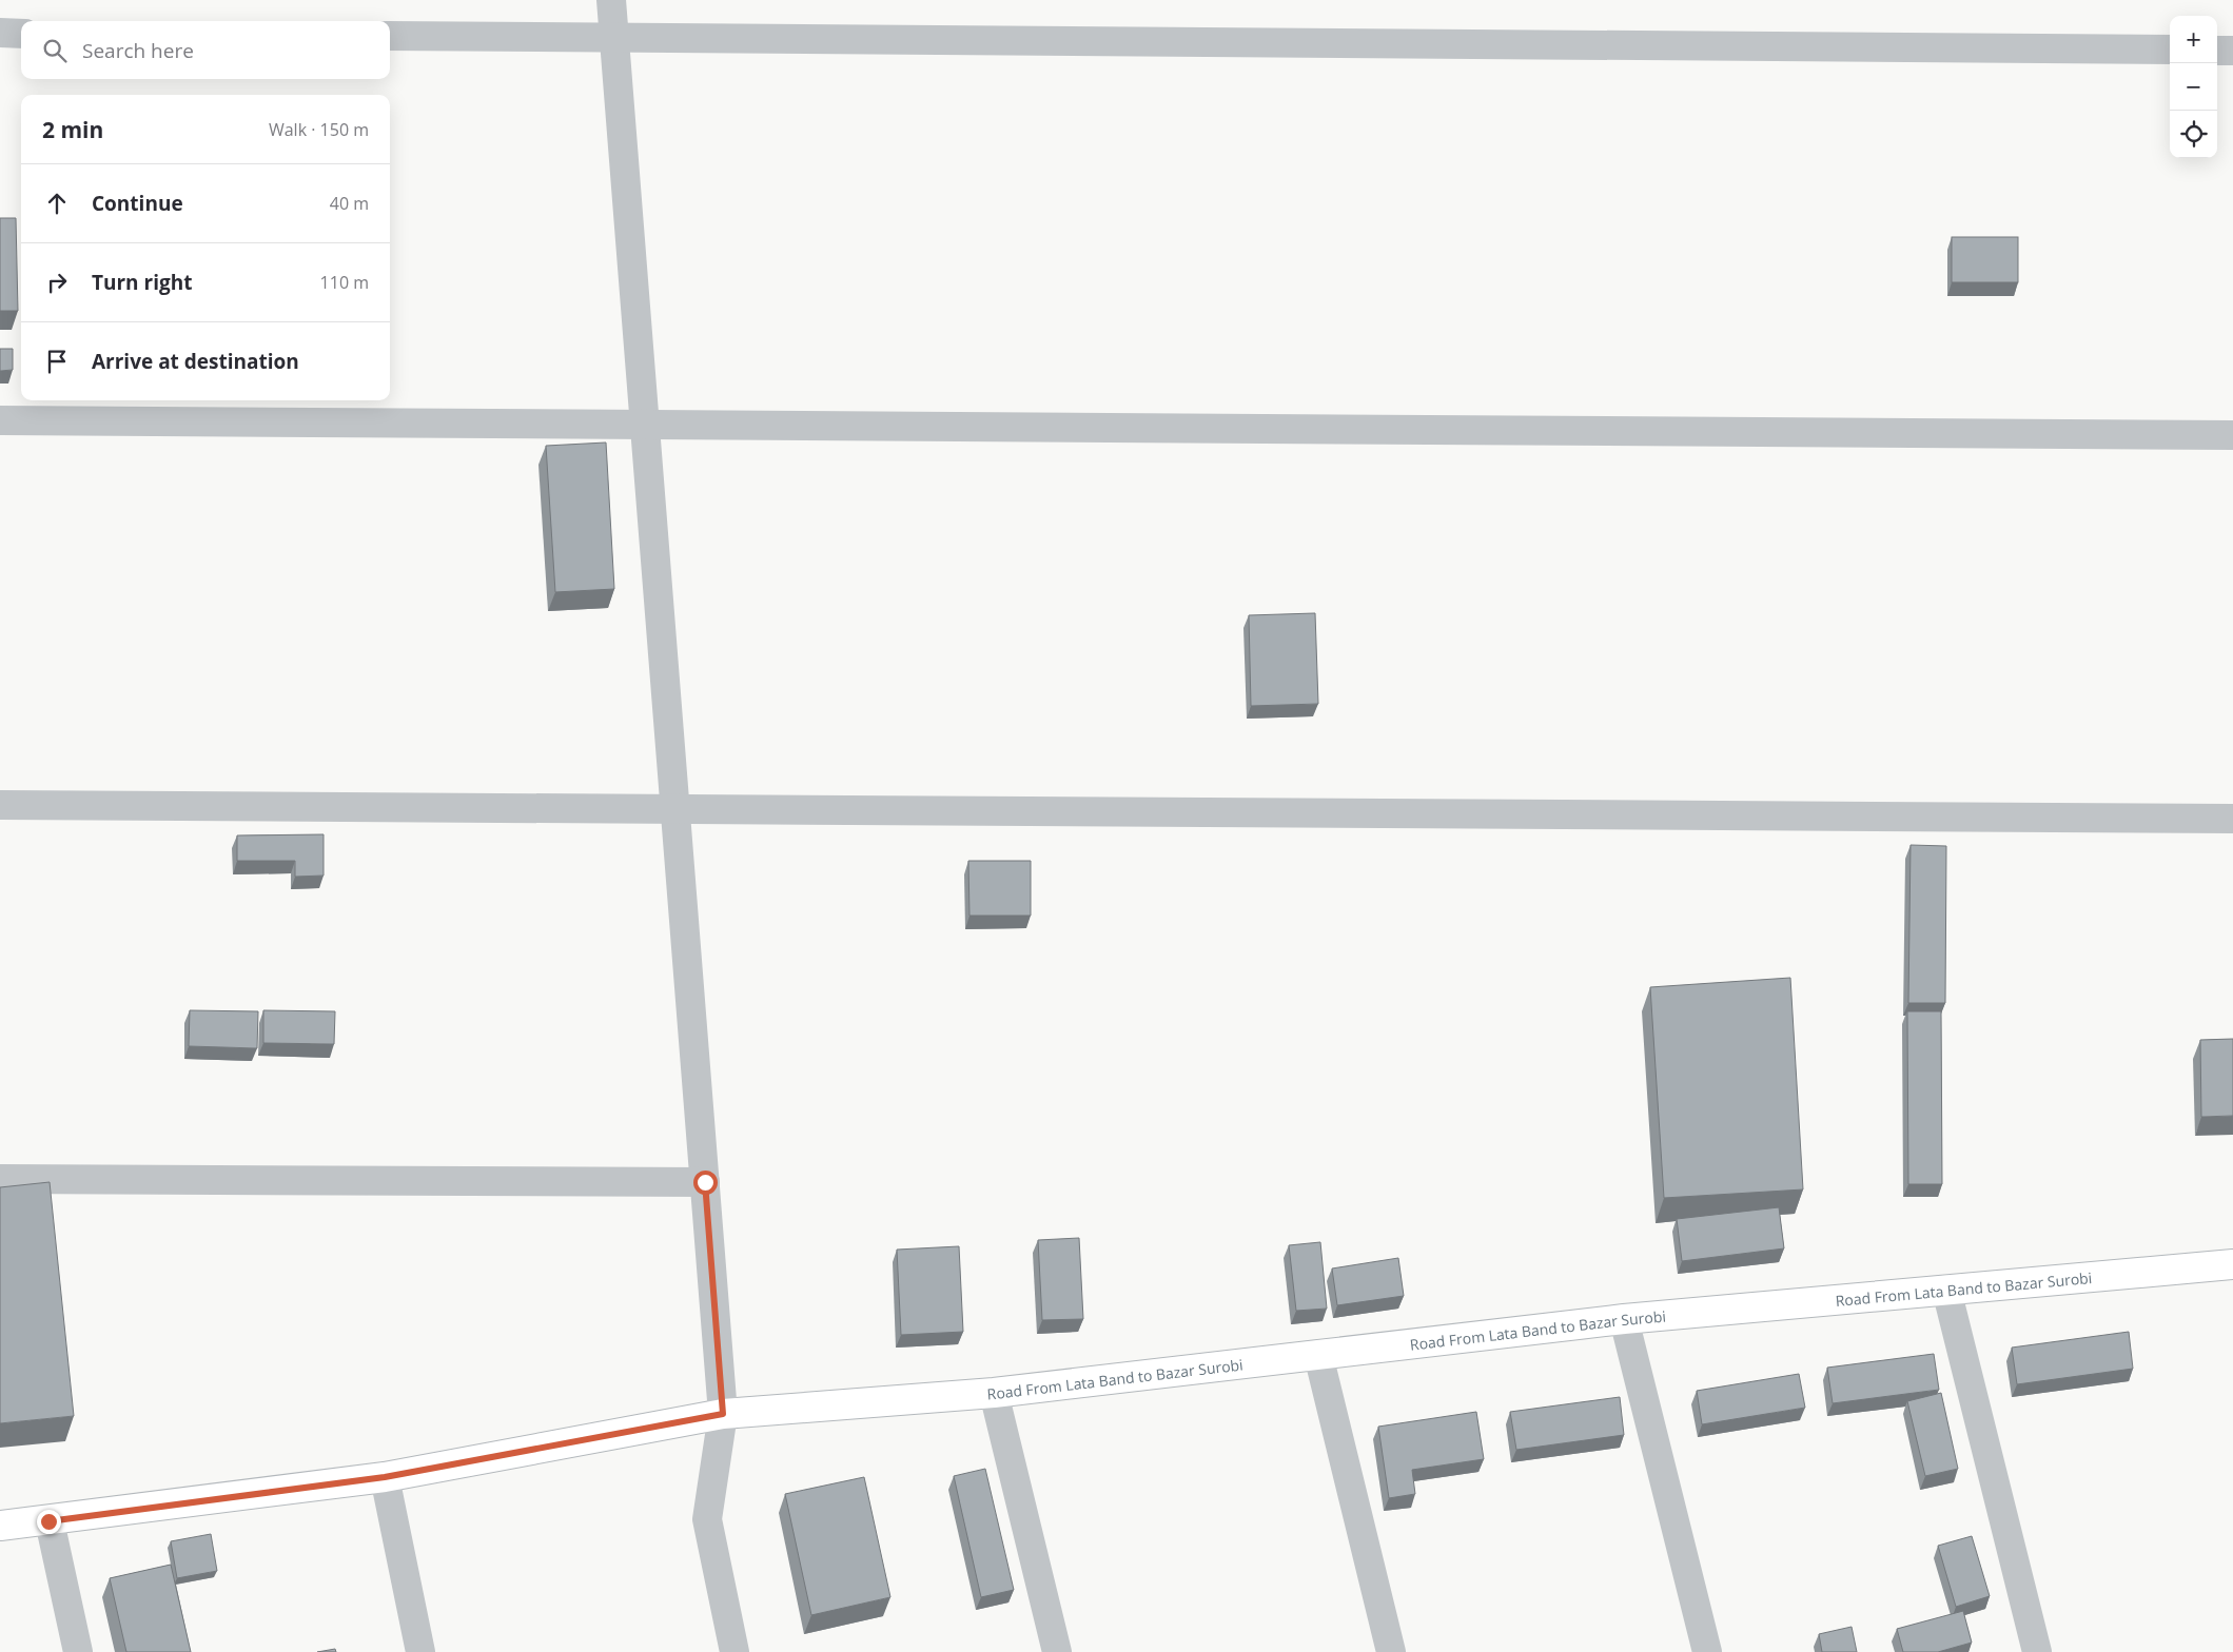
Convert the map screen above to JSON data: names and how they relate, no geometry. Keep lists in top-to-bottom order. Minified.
{"streets":{"main road":["Road From Lata Band to Bazar Surobi"]},"page":{"map_buttons":["+","−"],"search":"Search here","heading":["2 min","Walk · 150 m"],"list":[["Continue","40 m"],["Turn right","110 m"],"Arrive at destination"]}}
